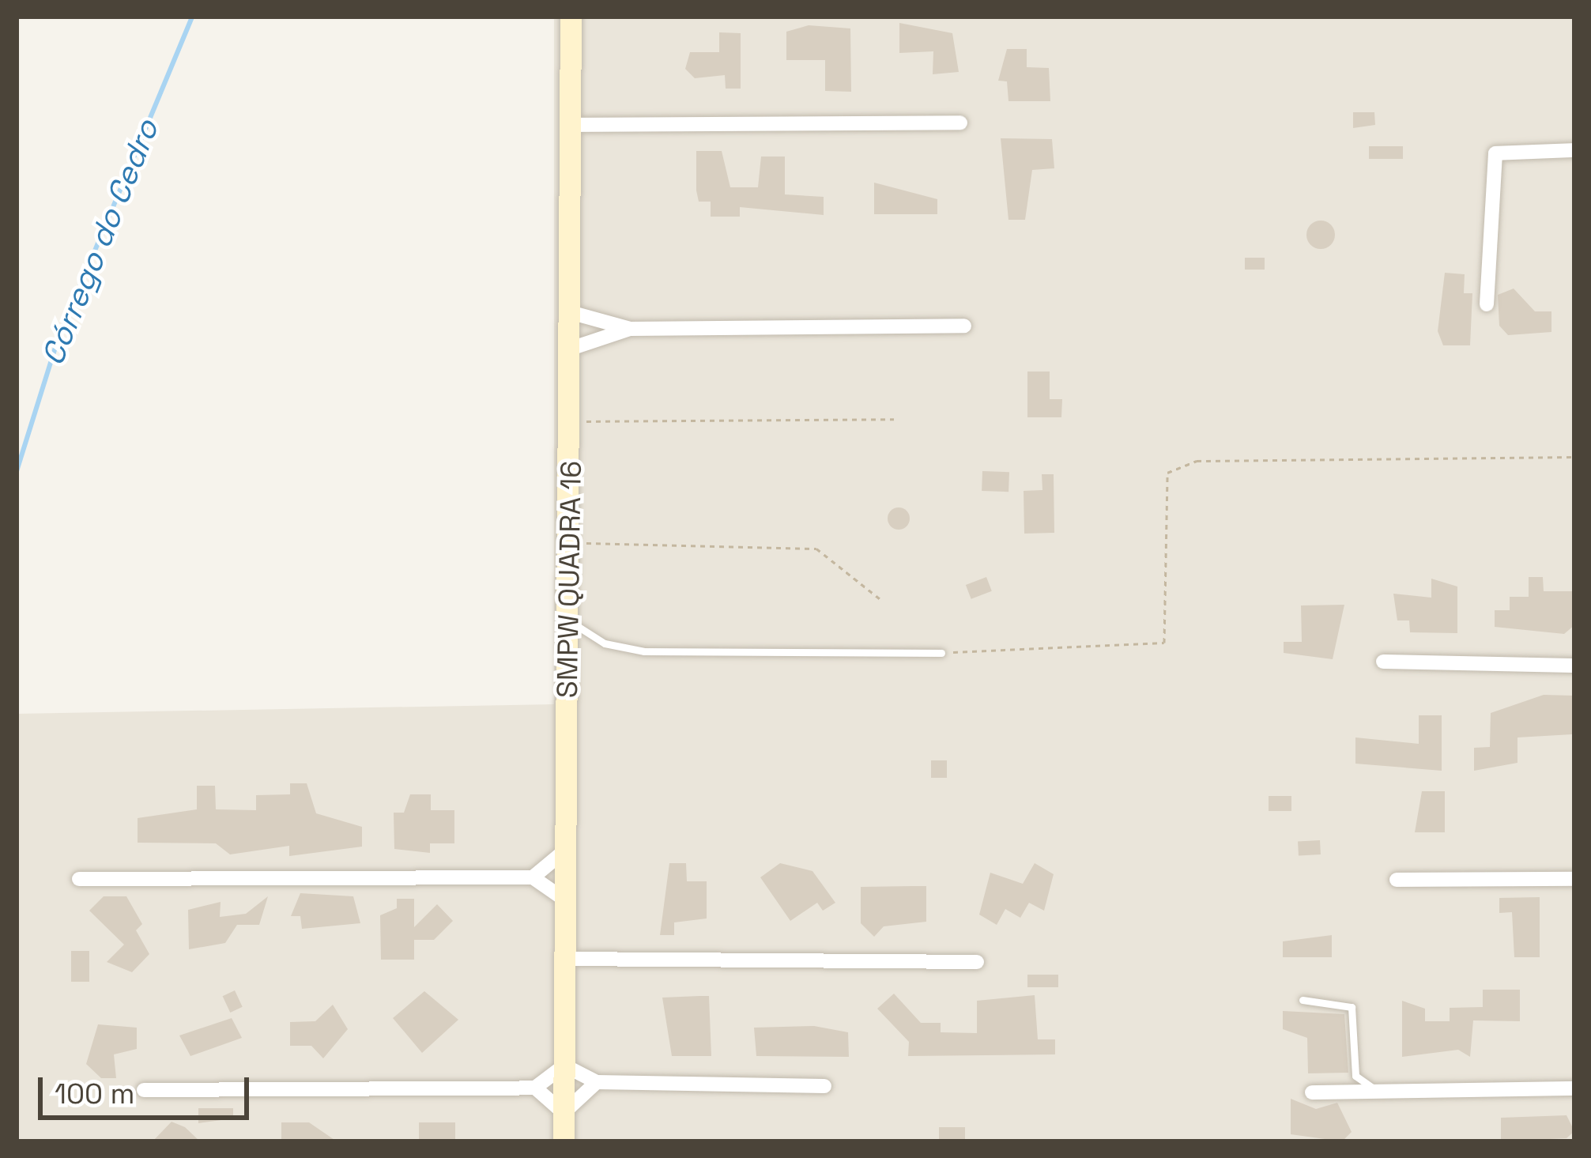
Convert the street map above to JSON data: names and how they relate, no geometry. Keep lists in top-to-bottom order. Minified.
{"streets":{"street":["SMPW QUADRA 16"]},"water":["Córrego do Cedro"],"scale_bar":"100 m"}
